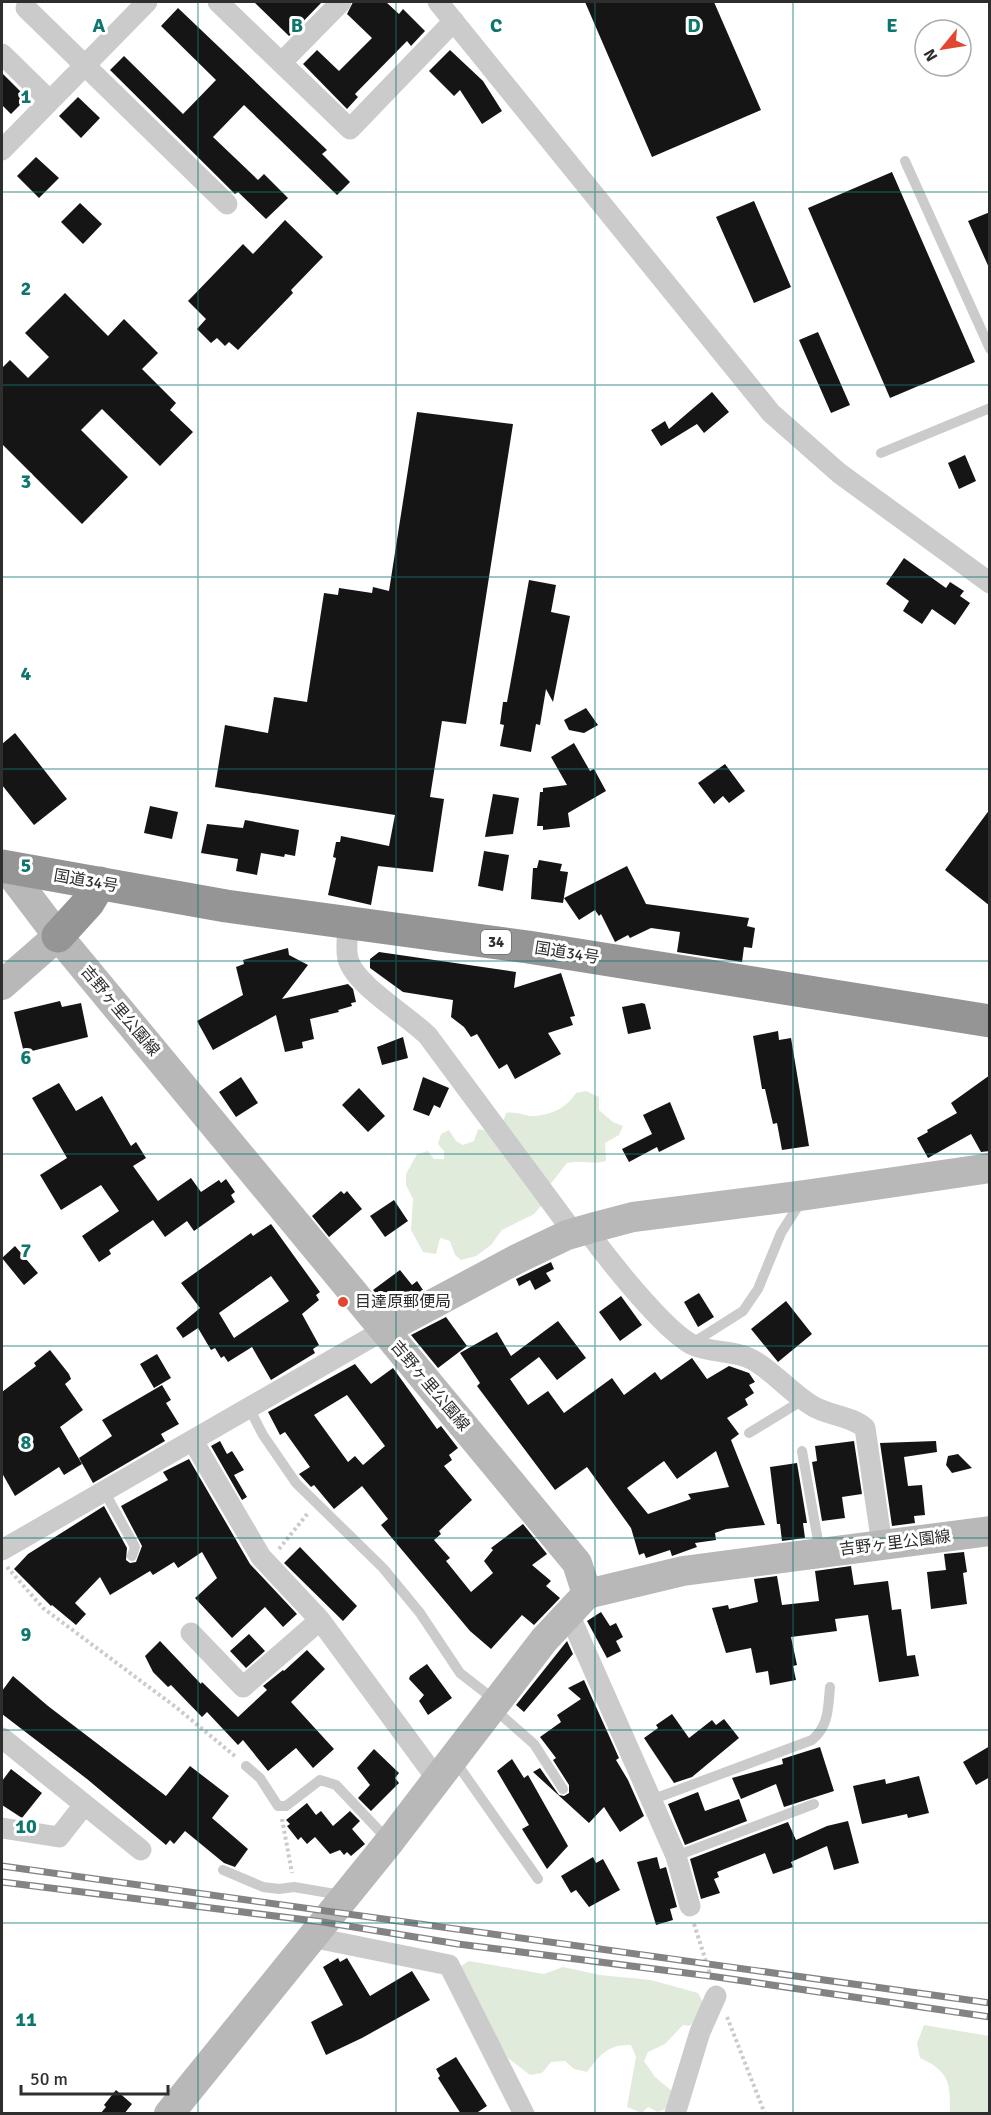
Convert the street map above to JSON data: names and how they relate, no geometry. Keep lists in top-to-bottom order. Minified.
{"streets":{"highway":["国道34号","34"],"main road":["吉野ヶ里公園線"]},"crossings":[["国道34号","吉野ヶ里公園線"]],"places":["目達原郵便局"],"scale_bar":"50 m","north":"bottom left","grid":{"columns":["A","B","C","D","E"],"rows":["1","2","3","4","5","6","7","8","9","10","11"]}}
